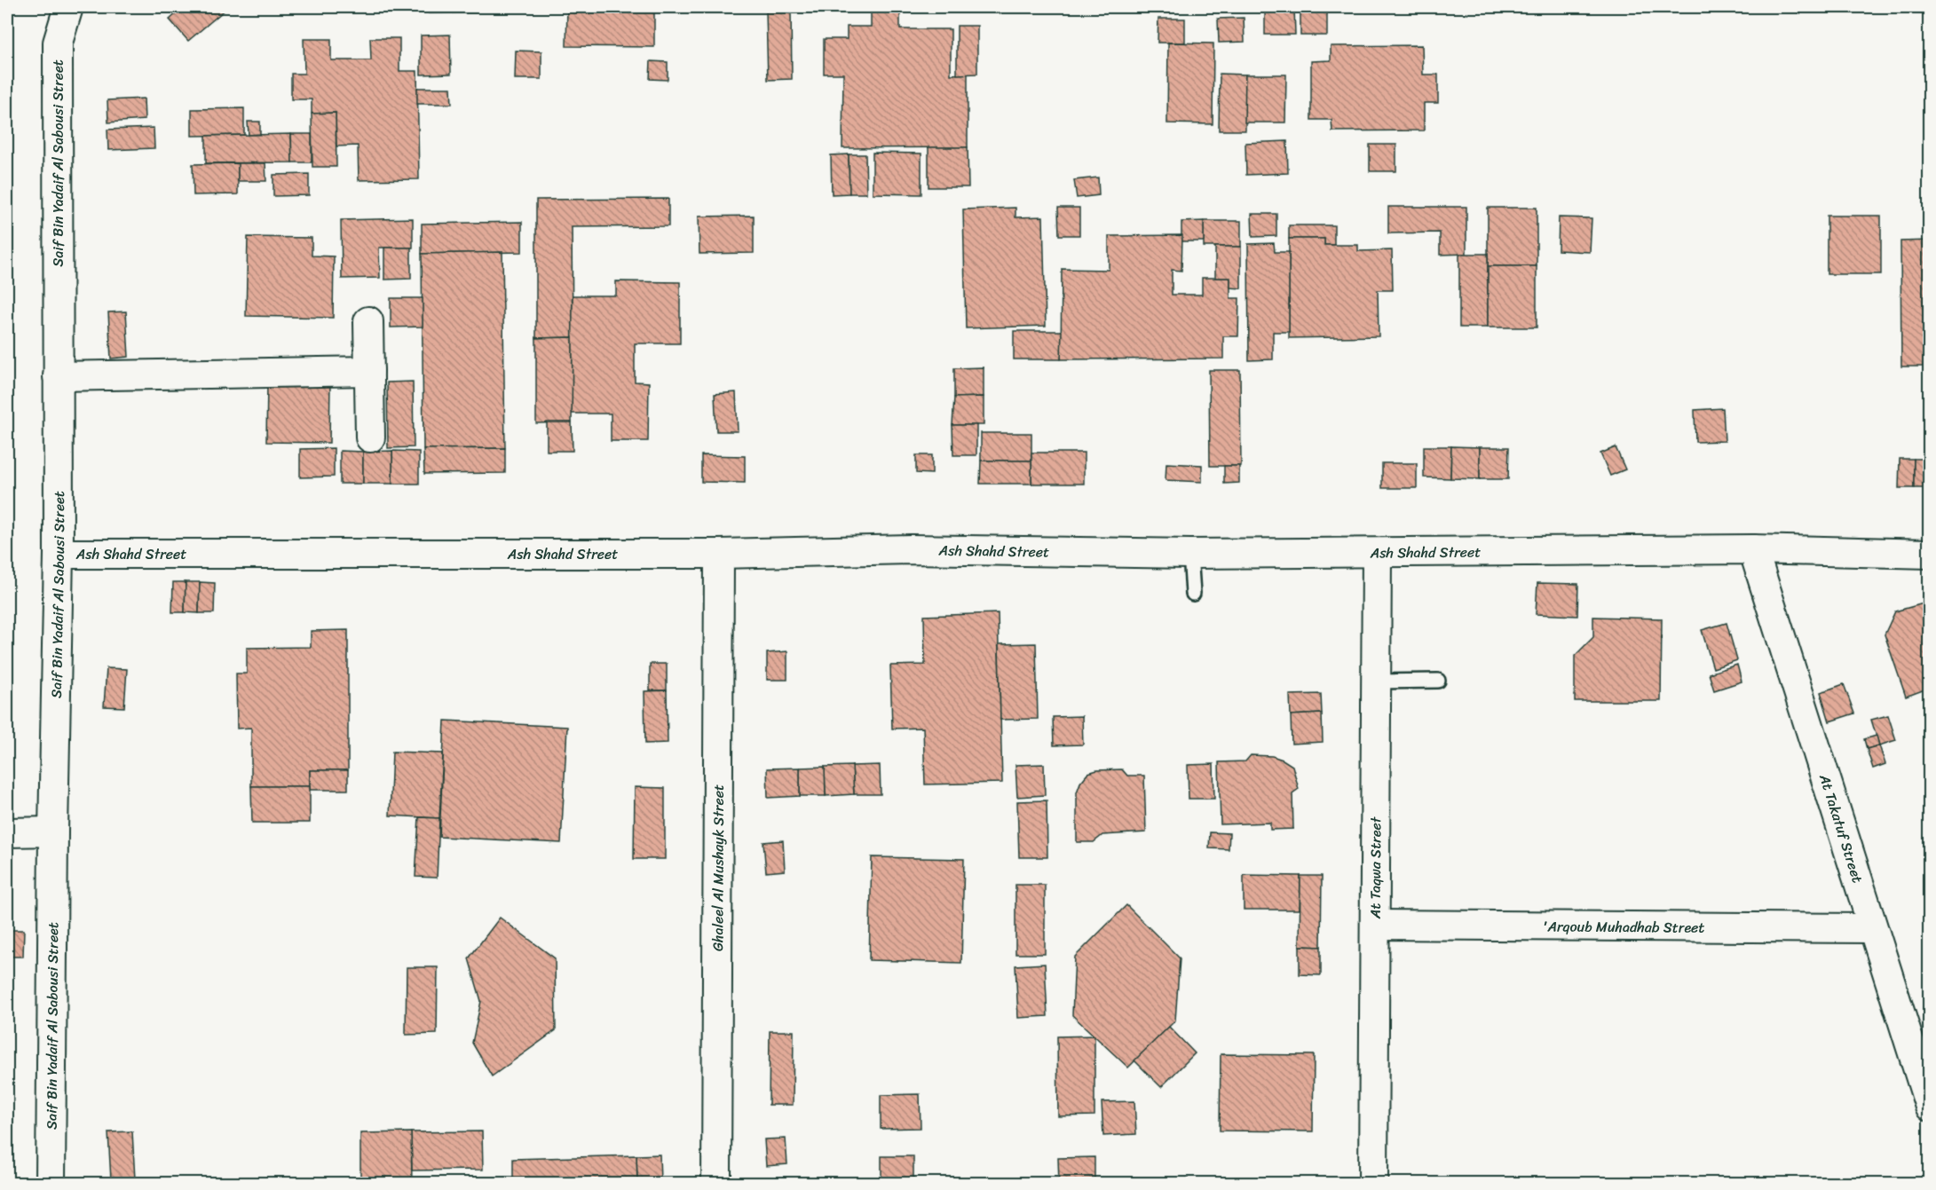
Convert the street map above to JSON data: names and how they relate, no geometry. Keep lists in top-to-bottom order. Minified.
{"streets":{"street":["Saif Bin Yadaif Al Sabousi Street","Ash Shahd Street","At Takatuf Street","At Taqwa Street","Ghaleel Al Mushayk Street","'Arqoub Muhadhab Street"]},"crossings":[["Saif Bin Yadaif Al Sabousi Street","Ash Shahd Street"],["Ash Shahd Street","At Takatuf Street"],["Ash Shahd Street","At Taqwa Street"],["Ash Shahd Street","Ghaleel Al Mushayk Street"],["At Takatuf Street","'Arqoub Muhadhab Street"],["At Taqwa Street","'Arqoub Muhadhab Street"]]}
